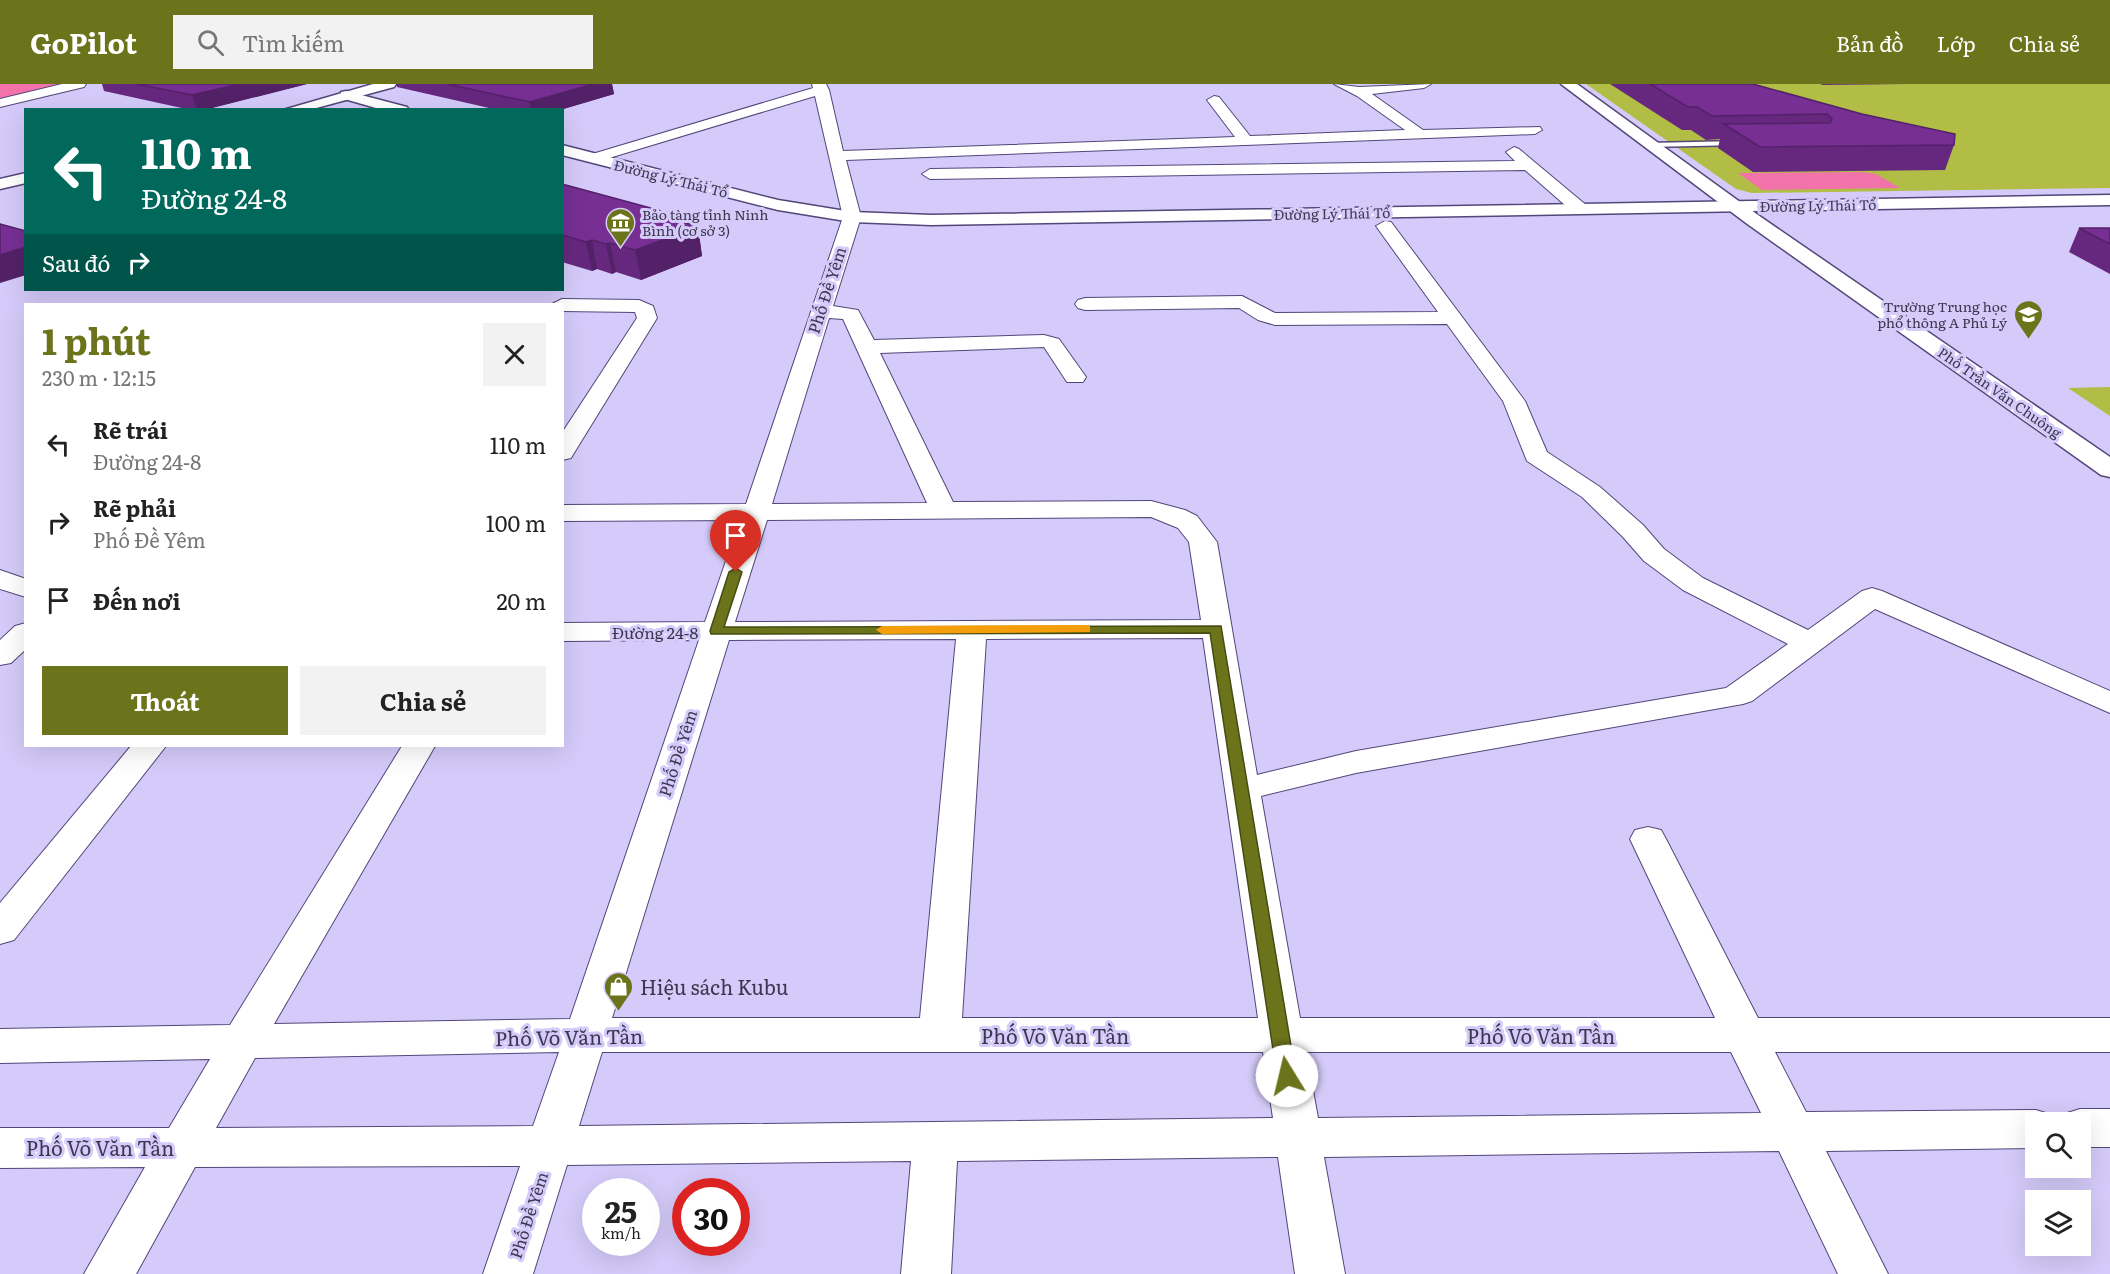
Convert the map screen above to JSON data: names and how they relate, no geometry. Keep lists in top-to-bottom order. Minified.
{"streets":{"main road":["Đường Lý Thái Tổ","Phố Trần Văn Chuông"],"street":["Phố Đề Yêm","Đường 24-8","Phố Võ Văn Tần"]},"crossings":[["Đường Lý Thái Tổ","Phố Đề Yêm"],["Đường Lý Thái Tổ","Phố Trần Văn Chuông"],["Phố Đề Yêm","Đường 24-8"],["Phố Đề Yêm","Phố Võ Văn Tần"]],"places":{"museum":["Bảo tàng tỉnh Ninh Bình (cơ sở 3)"],"school or university":["Trường Trung học phổ thông A Phủ Lý"],"shop":["Hiệu sách Kubu"]},"page":{"header":"GoPilot","search":"Tìm kiếm","nav":["Bản đồ","Lớp","Chia sẻ"],"turn":["110 m","Đường 24-8"],"then":"Sau đó","heading":["1 phút","230 m · 12:15"],"list":[{"name":"Rẽ trái","note":"Đường 24-8","value":"110 m"},{"name":"Rẽ phải","note":"Phố Đề Yêm","value":"100 m"},{"name":"Đến nơi","value":"20 m"}],"buttons":["Thoát","Chia sẻ"],"speed":"25 km/h","limit":"30"}}
